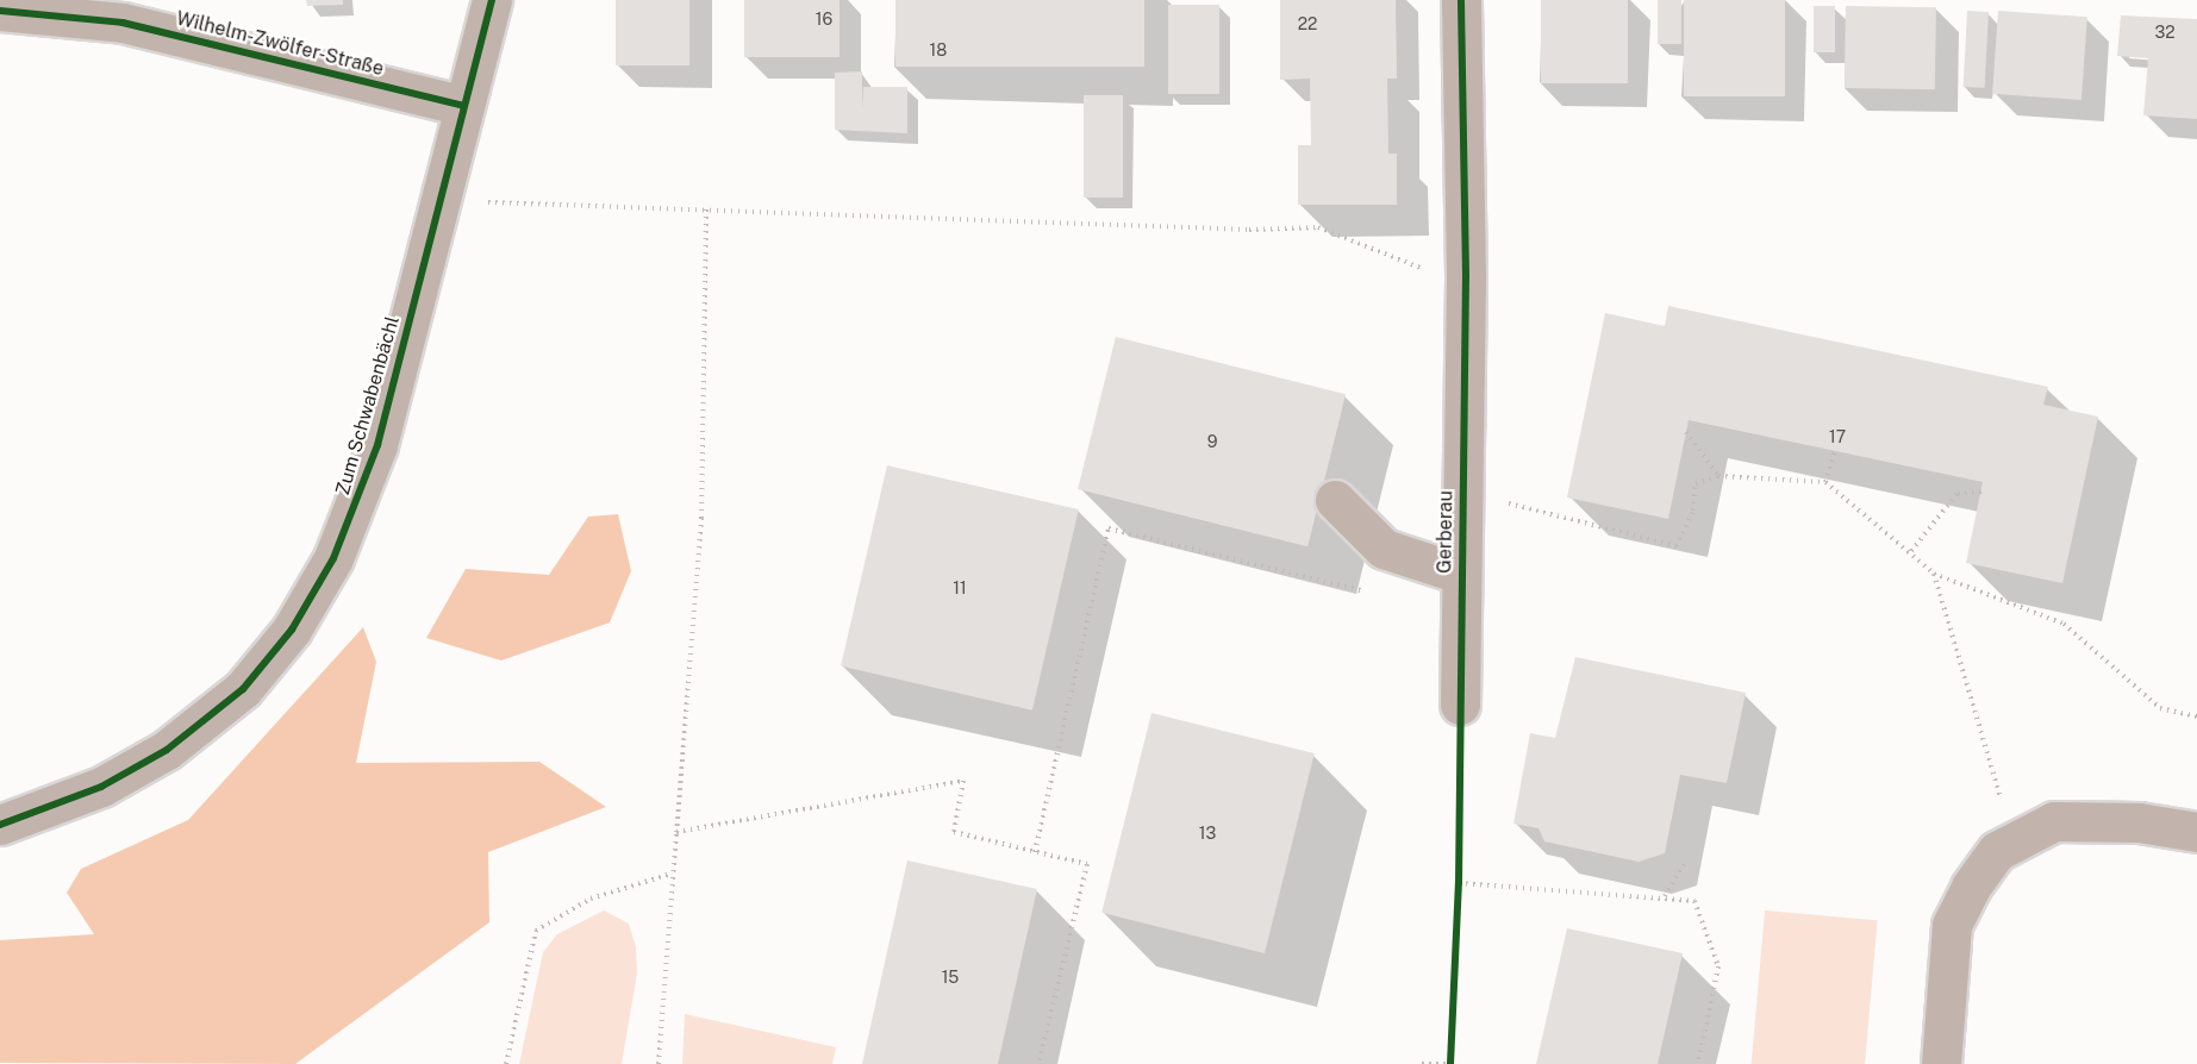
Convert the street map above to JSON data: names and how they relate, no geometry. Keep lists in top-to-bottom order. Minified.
{"streets":{"street":["Wilhelm-Zwölfer-Straße","Zum Schwabenbächl","Gerberau"]},"crossings":[["Wilhelm-Zwölfer-Straße","Zum Schwabenbächl"]],"house_numbers":["16","22","32","18","17","9","11","13","15"]}
